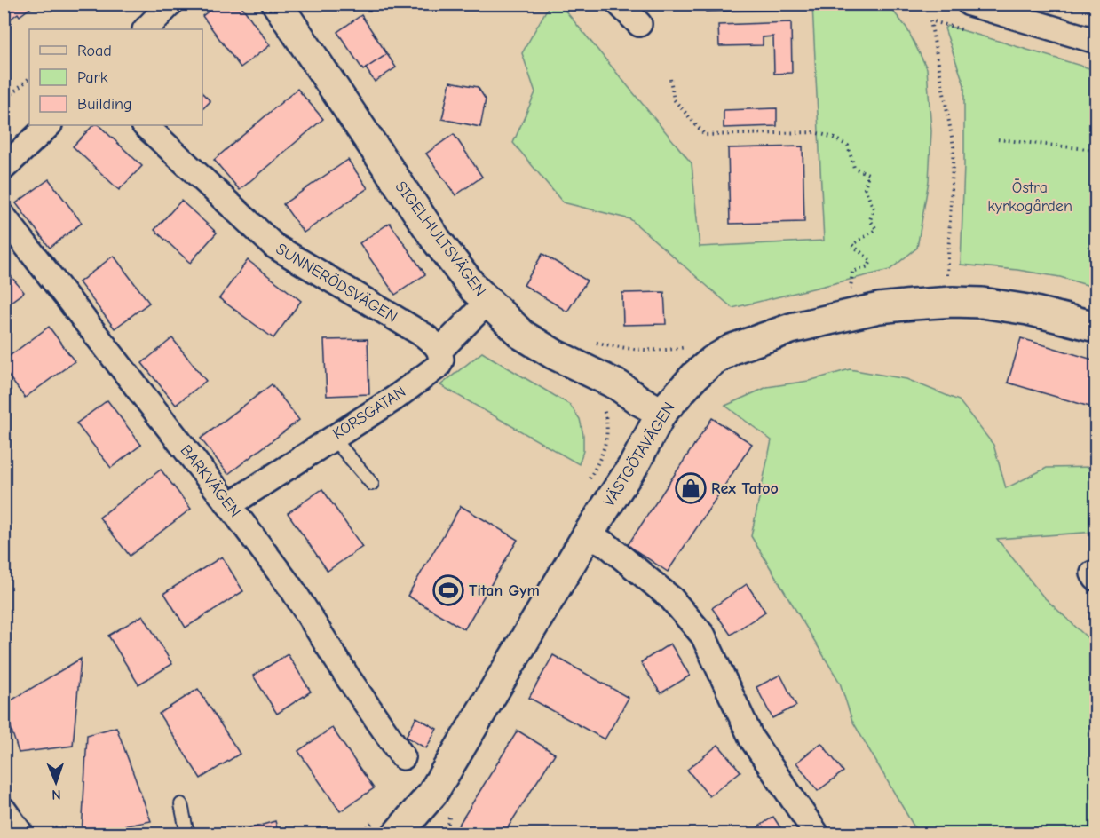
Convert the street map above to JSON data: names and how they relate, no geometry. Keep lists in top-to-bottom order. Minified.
{"streets":{"street":["SIGELHULTSVÄGEN","SUNNERÖDSVÄGEN","KORSGATAN","VÄSTGÖTAVÄGEN","BARKVÄGEN"]},"crossings":[["SIGELHULTSVÄGEN","KORSGATAN"],["SIGELHULTSVÄGEN","VÄSTGÖTAVÄGEN"],["SUNNERÖDSVÄGEN","KORSGATAN"],["KORSGATAN","BARKVÄGEN"]],"parks":["Östra kyrkogården"],"places":{"shop":["Rex Tatoo"],"sports":["Titan Gym"]},"legend":["Road","Park","Building"],"north":"bottom"}
